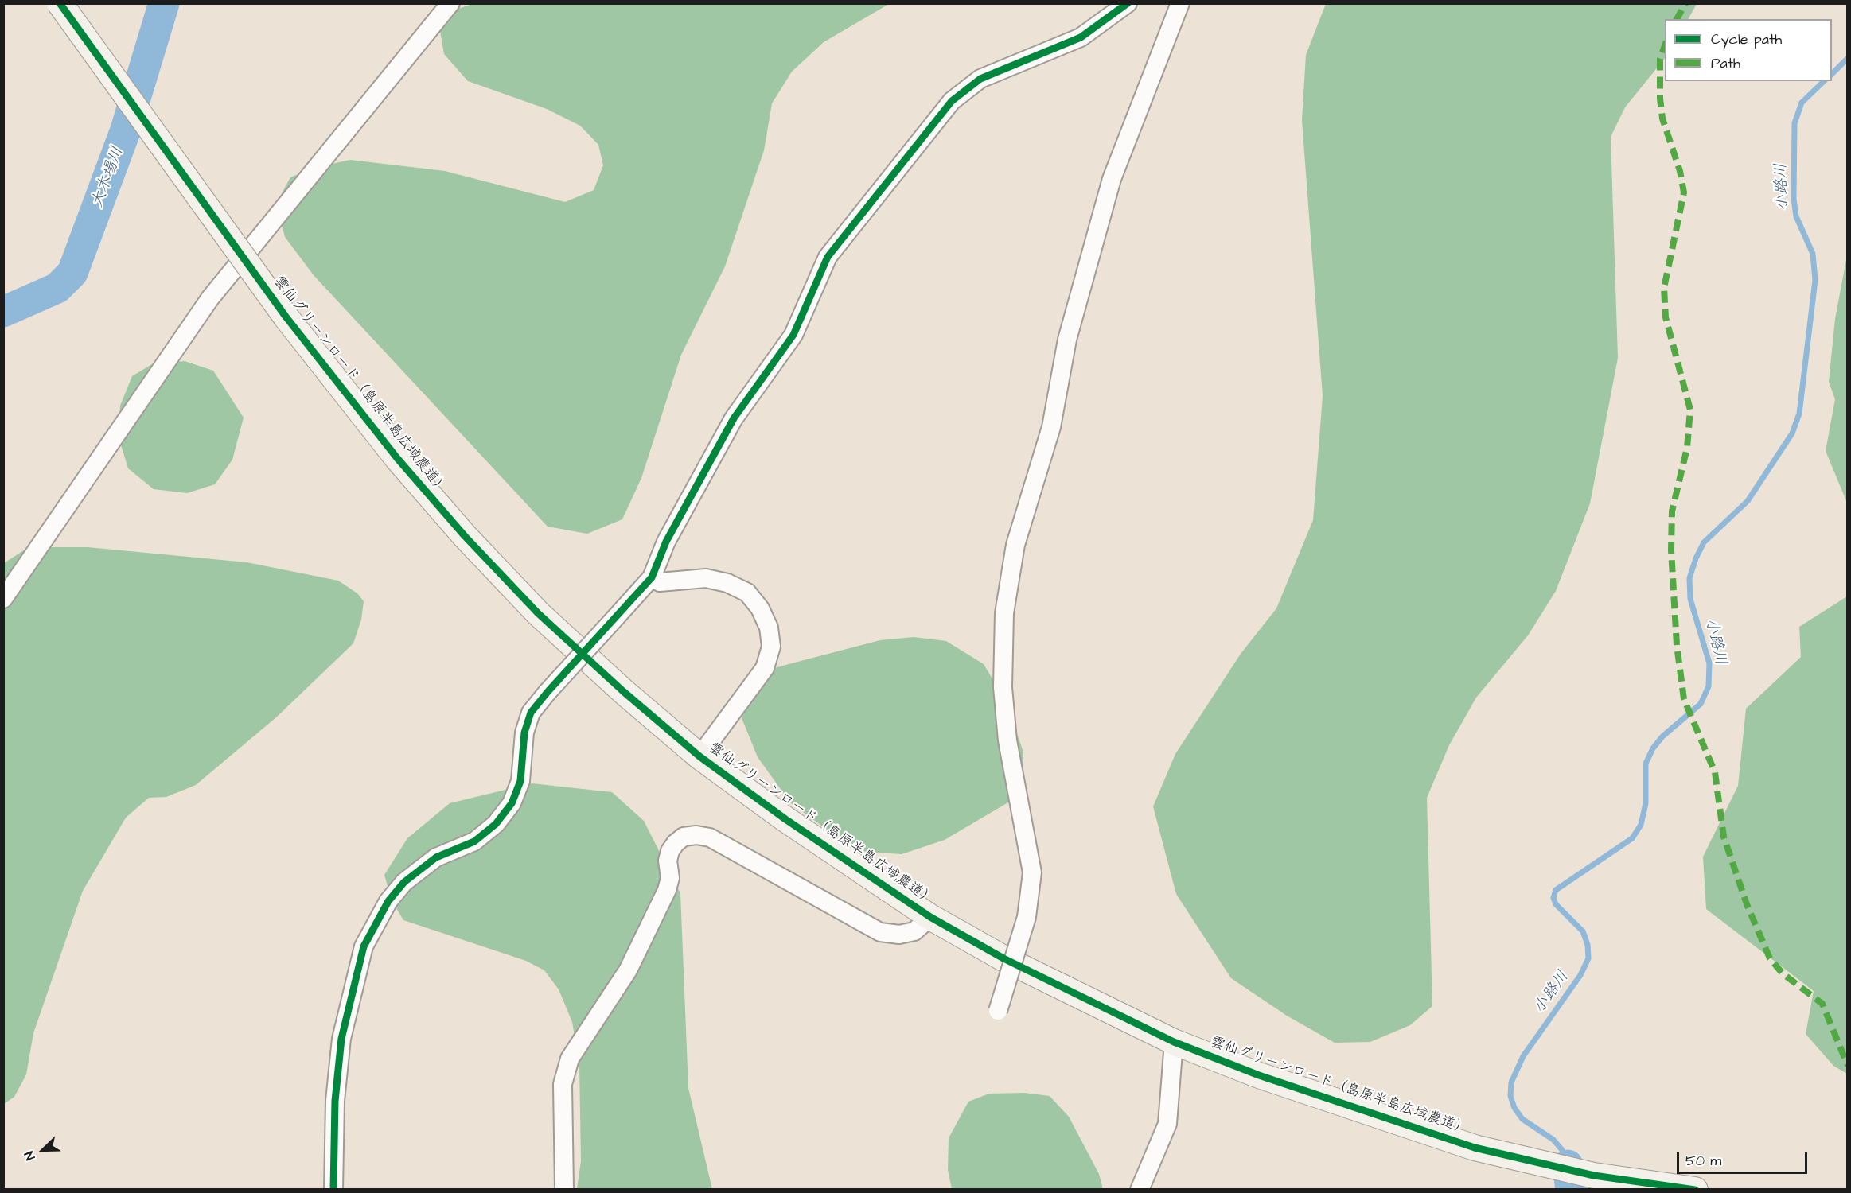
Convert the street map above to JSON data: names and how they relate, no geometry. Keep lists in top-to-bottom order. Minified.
{"streets":{"street":["雲仙グリーンロード（島原半島広域農道）"]},"water":["大木場川","小路川"],"legend":["Cycle path","Path"],"scale_bar":"50 m","north":"bottom left"}
